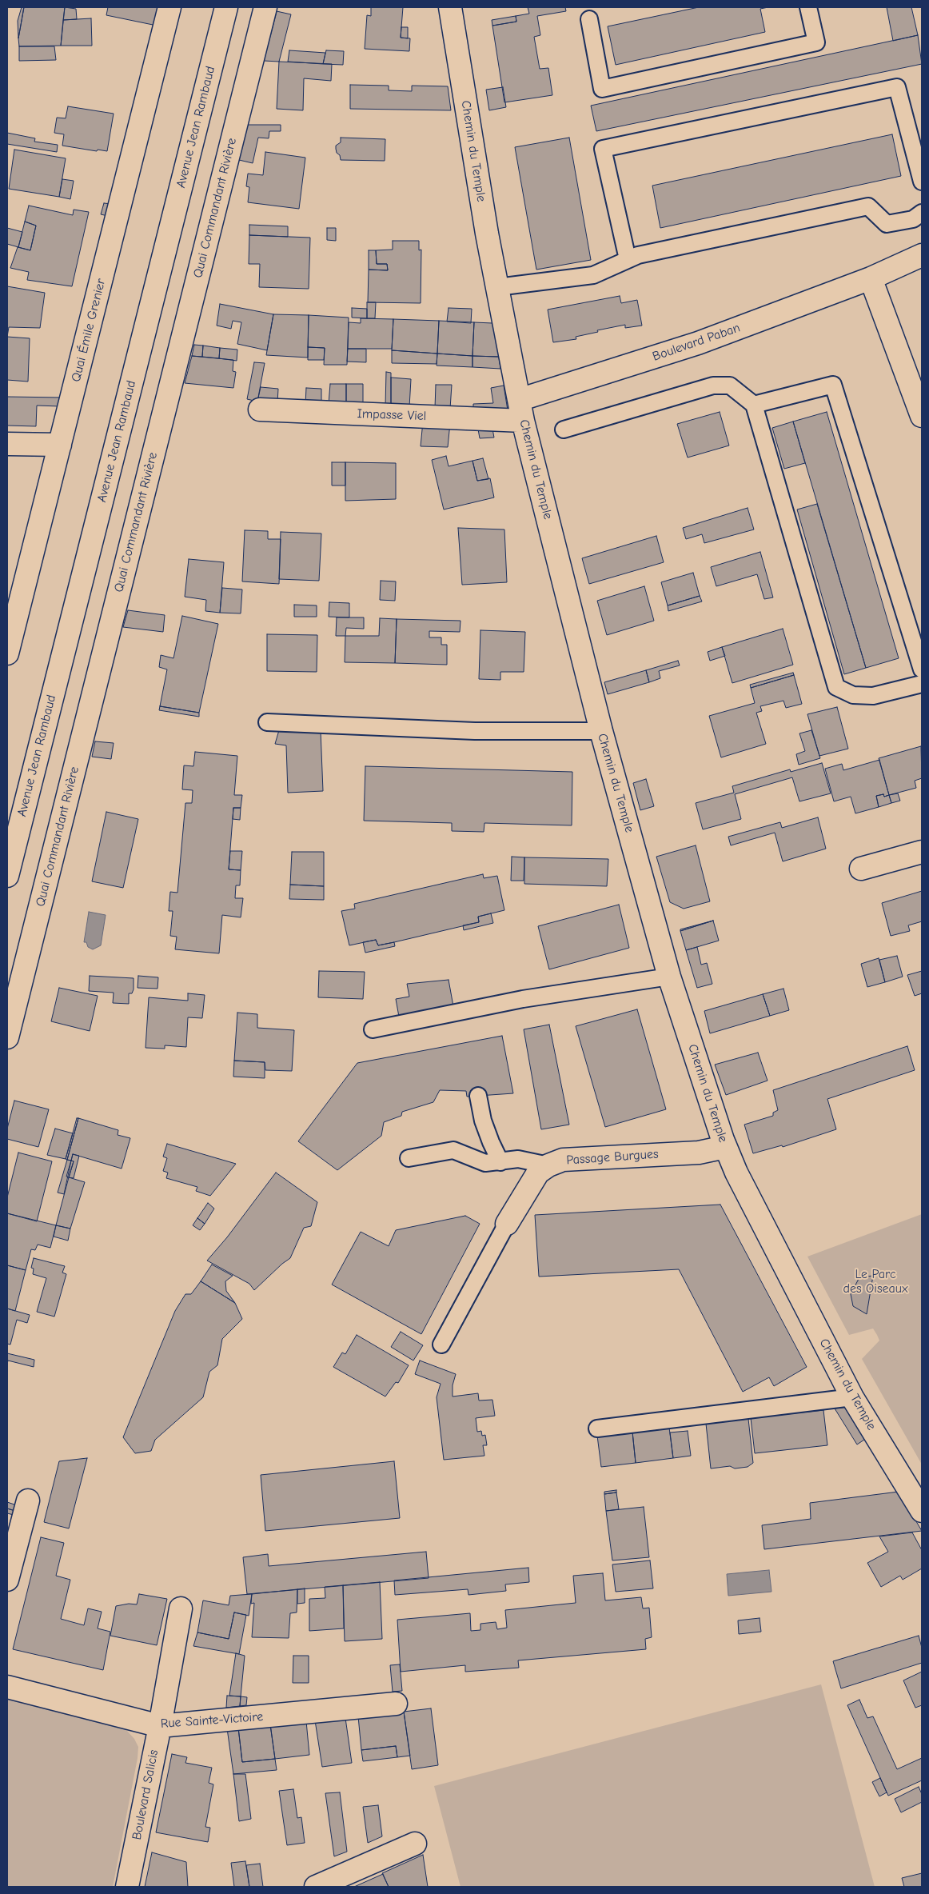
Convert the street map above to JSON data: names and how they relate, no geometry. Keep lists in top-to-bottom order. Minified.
{"streets":{"street":["Avenue Jean Rambaud","Chemin du Temple","Quai Commandant Rivière","Quai Émile Grenier","Boulevard Paban","Impasse Viel","Passage Burgues","Rue Sainte-Victoire","Boulevard Salicis"]},"crossings":[["Chemin du Temple","Boulevard Paban"],["Chemin du Temple","Impasse Viel"],["Chemin du Temple","Passage Burgues"],["Boulevard Paban","Impasse Viel"],["Rue Sainte-Victoire","Boulevard Salicis"]],"parks":["Le Parc des Oiseaux"]}
